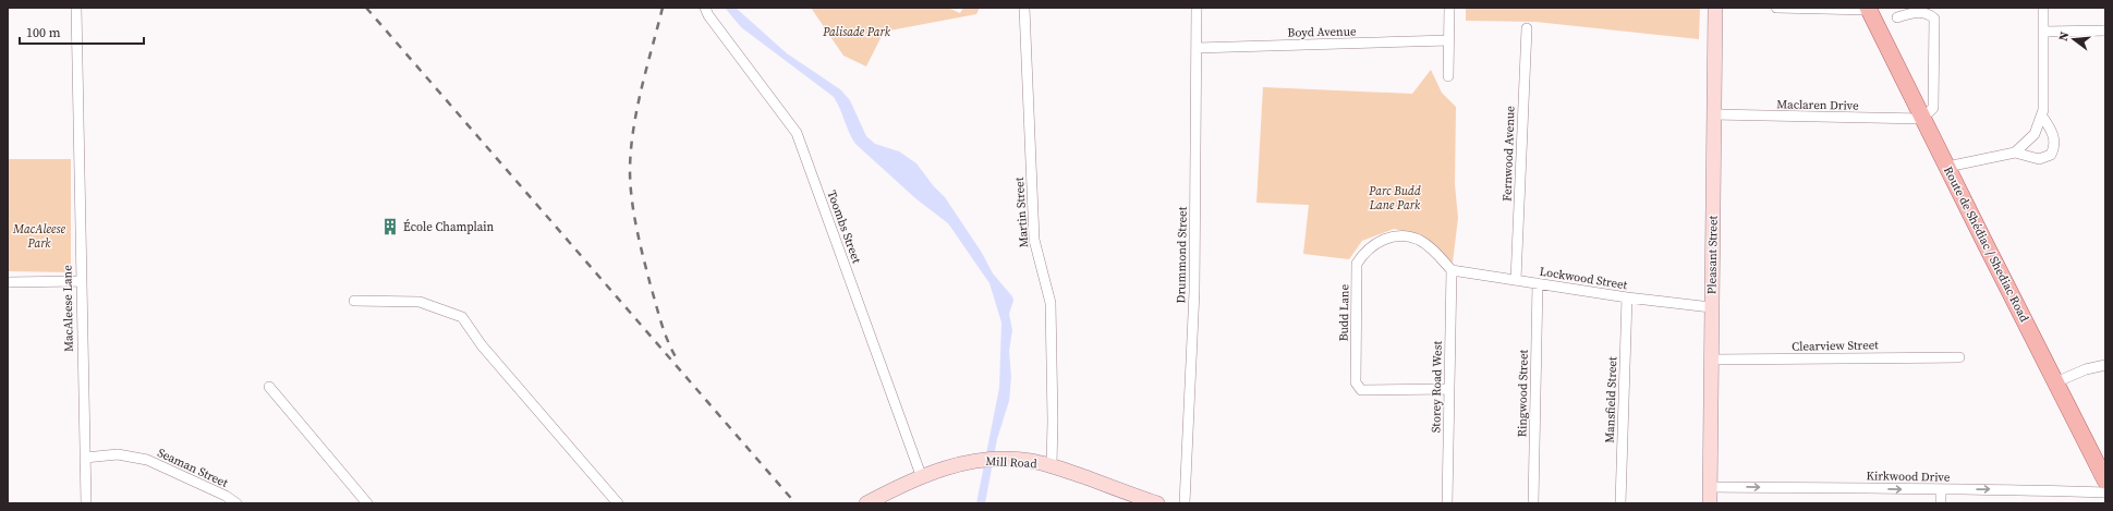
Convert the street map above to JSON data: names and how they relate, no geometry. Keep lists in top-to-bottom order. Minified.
{"streets":{"main road":["Route de Shédiac / Shediac Road"],"street":["Boyd Avenue","Maclaren Drive","Fernwood Avenue","Martin Street","Toombs Street","Drummond Street","Pleasant Street","Lockwood Street","MacAleese Lane","Budd Lane","Clearview Street","Storey Road West","Ringwood Street","Mansfield Street","Mill Road","Seaman Street","Kirkwood Drive"]},"crossings":[["Boyd Avenue","Drummond Street"],["Maclaren Drive","Route de Shédiac / Shediac Road"],["Maclaren Drive","Pleasant Street"],["Fernwood Avenue","Lockwood Street"],["Martin Street","Mill Road"],["Toombs Street","Mill Road"],["Pleasant Street","Lockwood Street"],["Pleasant Street","Clearview Street"],["Pleasant Street","Kirkwood Drive"],["Lockwood Street","Budd Lane"],["Lockwood Street","Storey Road West"],["Lockwood Street","Ringwood Street"],["Lockwood Street","Mansfield Street"],["MacAleese Lane","Seaman Street"],["Budd Lane","Storey Road West"]],"one_way":["Kirkwood Drive"],"parks":["Palisade Park","Parc Budd Lane Park","MacAleese Park"],"places":{"building":["École Champlain"]},"scale_bar":"100 m","north":"left"}
